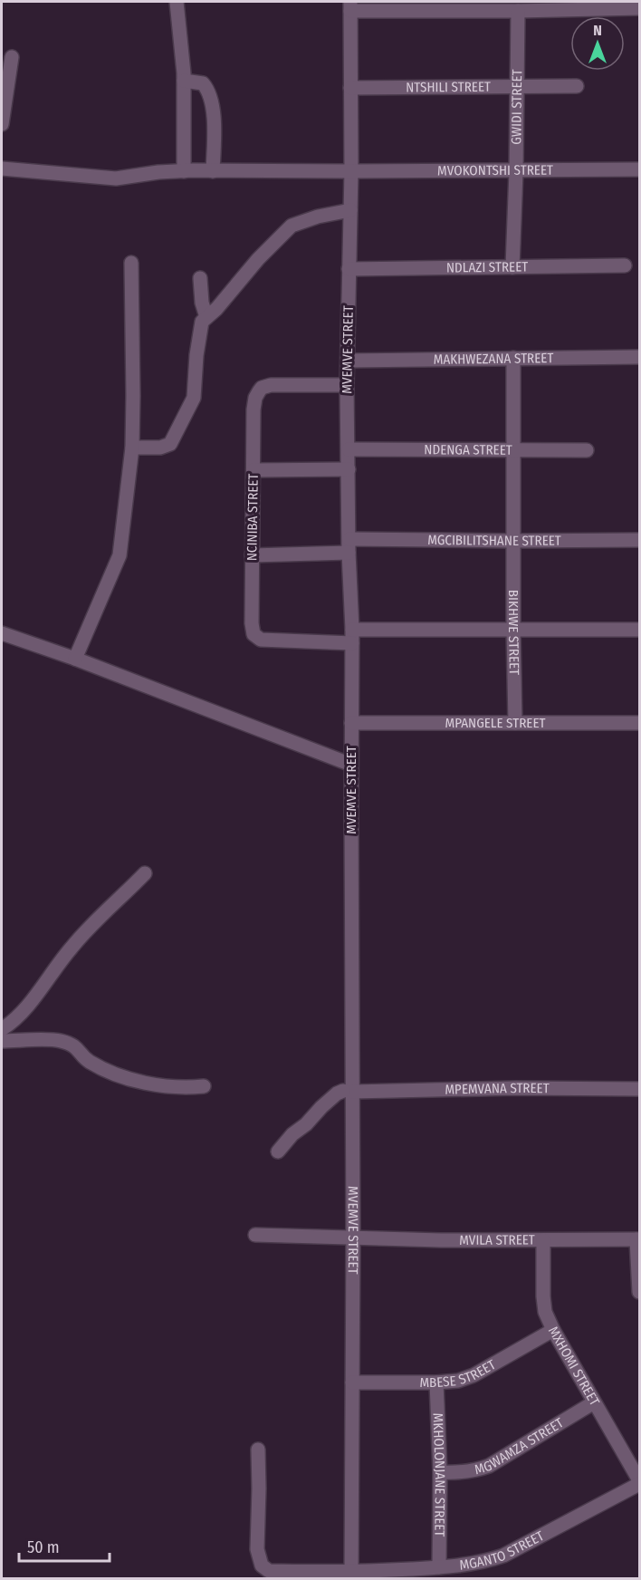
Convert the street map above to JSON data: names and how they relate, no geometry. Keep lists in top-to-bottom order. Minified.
{"streets":{"street":["NTSHILI STREET","GWIDI STREET","MVOKONTSHI STREET","NDLAZI STREET","MVEMVE STREET","MAKHWEZANA STREET","NDENGA STREET","NCINIBA STREET","MGCIBILITSHANE STREET","BIKHWE STREET","MPANGELE STREET","MPEMVANA STREET","MVILA STREET","MXHOMI STREET","MBESE STREET","MGWAMZA STREET","MKHOLONJANE STREET","MGANTO STREET"]},"crossings":[["NTSHILI STREET","GWIDI STREET"],["NTSHILI STREET","MVEMVE STREET"],["GWIDI STREET","MVOKONTSHI STREET"],["GWIDI STREET","NDLAZI STREET"],["MVOKONTSHI STREET","MVEMVE STREET"],["NDLAZI STREET","MVEMVE STREET"],["MVEMVE STREET","MAKHWEZANA STREET"],["MVEMVE STREET","NDENGA STREET"],["MVEMVE STREET","NCINIBA STREET"],["MVEMVE STREET","MGCIBILITSHANE STREET"],["MVEMVE STREET","MPANGELE STREET"],["MVEMVE STREET","MPEMVANA STREET"],["MVEMVE STREET","MVILA STREET"],["MVEMVE STREET","MBESE STREET"],["MVEMVE STREET","MGANTO STREET"],["MAKHWEZANA STREET","BIKHWE STREET"],["NDENGA STREET","BIKHWE STREET"],["NCINIBA STREET","MGCIBILITSHANE STREET"],["NCINIBA STREET","BIKHWE STREET"],["MGCIBILITSHANE STREET","BIKHWE STREET"],["BIKHWE STREET","MPANGELE STREET"],["MVILA STREET","MXHOMI STREET"],["MXHOMI STREET","MBESE STREET"],["MXHOMI STREET","MGWAMZA STREET"],["MXHOMI STREET","MGANTO STREET"],["MBESE STREET","MKHOLONJANE STREET"],["MGWAMZA STREET","MKHOLONJANE STREET"],["MKHOLONJANE STREET","MGANTO STREET"]],"scale_bar":"50 m","north":"top"}
